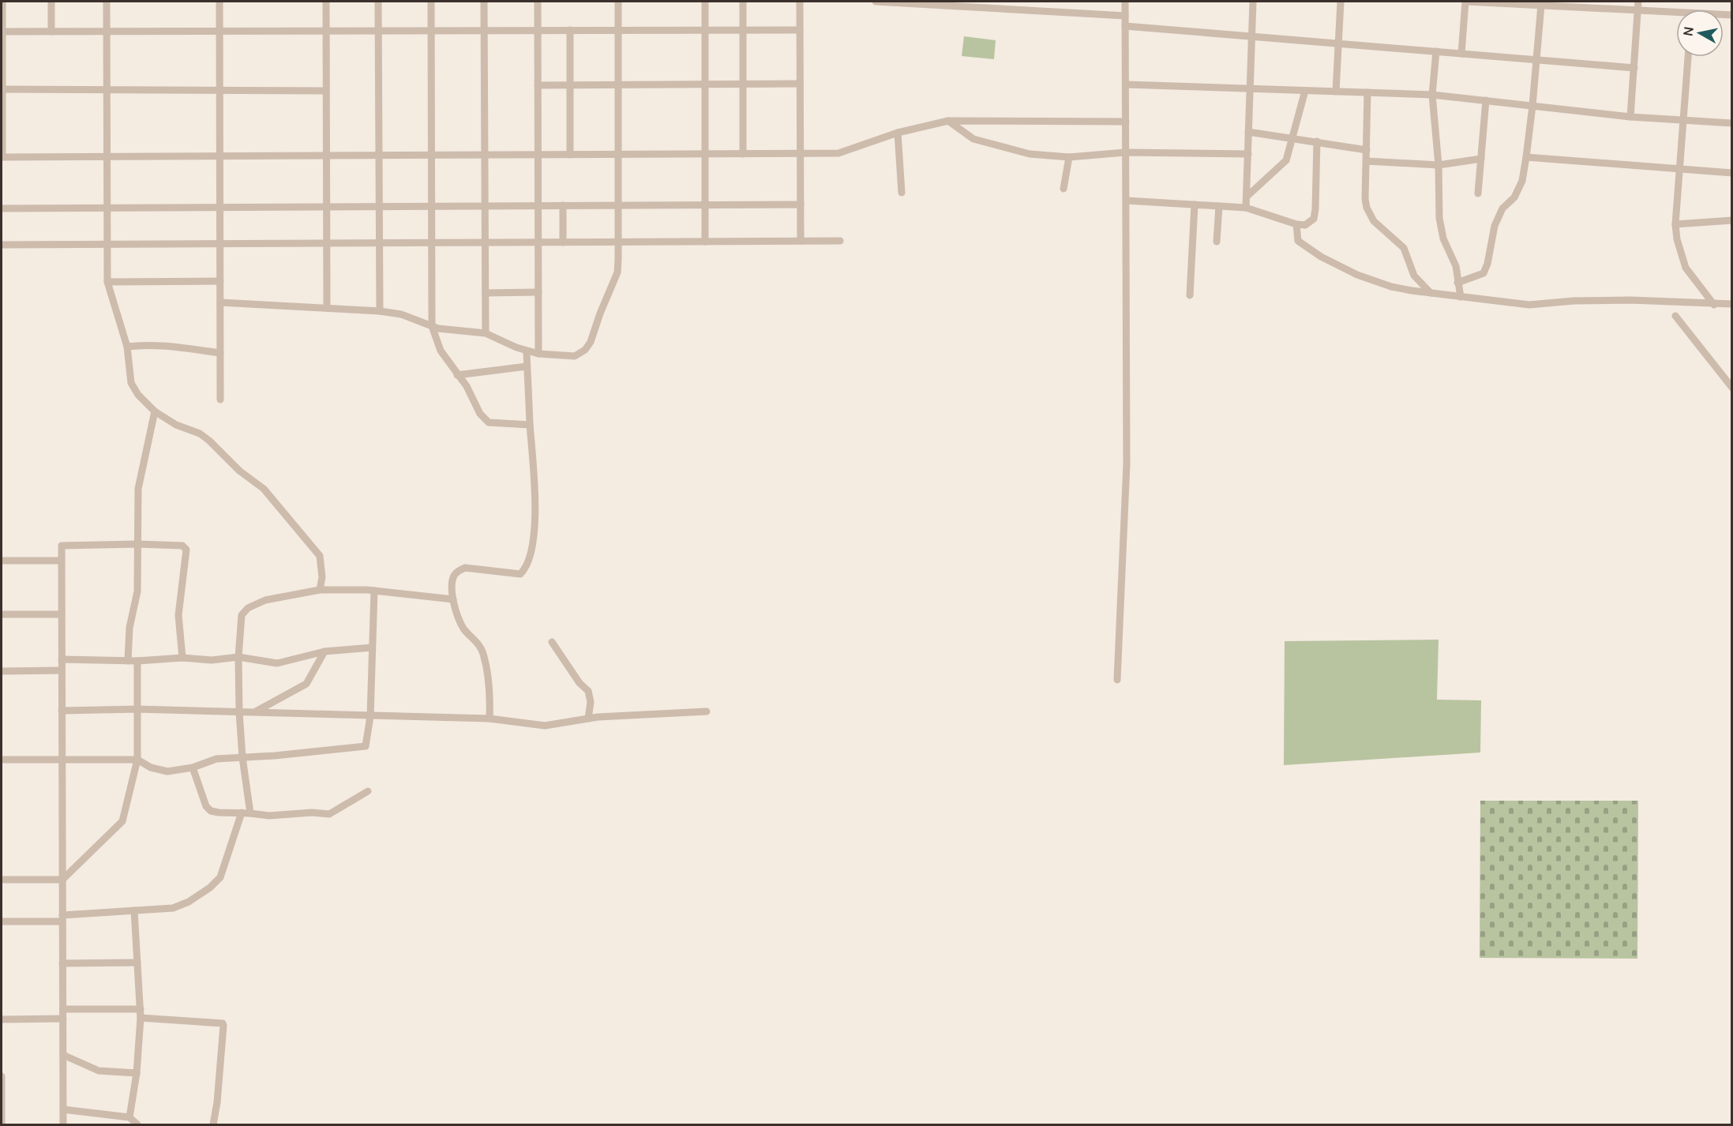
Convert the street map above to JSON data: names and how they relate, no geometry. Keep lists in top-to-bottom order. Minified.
{"north":"left"}
